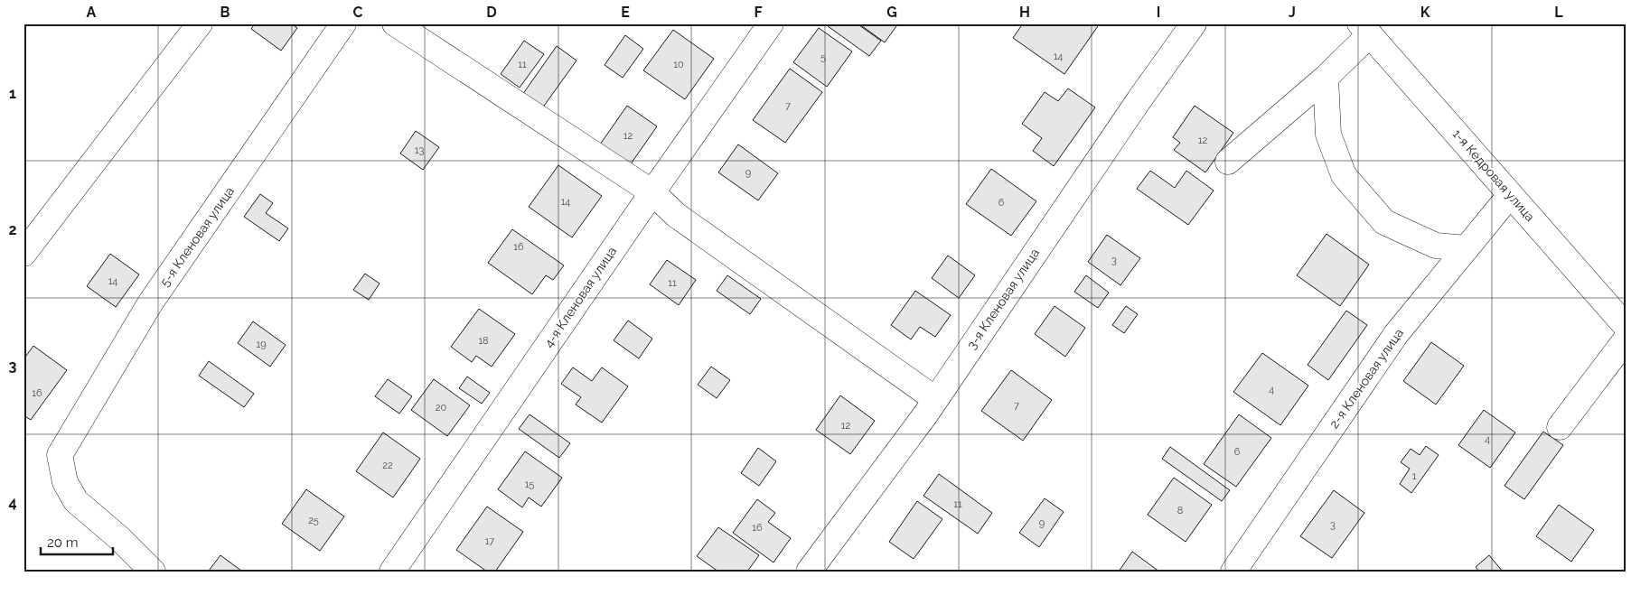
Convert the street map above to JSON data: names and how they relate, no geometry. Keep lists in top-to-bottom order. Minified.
{"streets":{"street":["1-я Кедровая улица","5-я Кленовая улица","4-я Кленовая улица","3-я Кленовая улица","2-я Кленовая улица"]},"crossings":[["1-я Кедровая улица","2-я Кленовая улица"]],"house_numbers":["14","5","11","10","7","12","12","13","9","14","6","16","3","14","11","18","19","4","16","7","20","12","4","6","22","1","15","11","8","25","9","3","16","17"],"scale_bar":"20 m","grid":{"columns":["A","B","C","D","E","F","G","H","I","J","K","L"],"rows":["1","2","3","4"]}}
